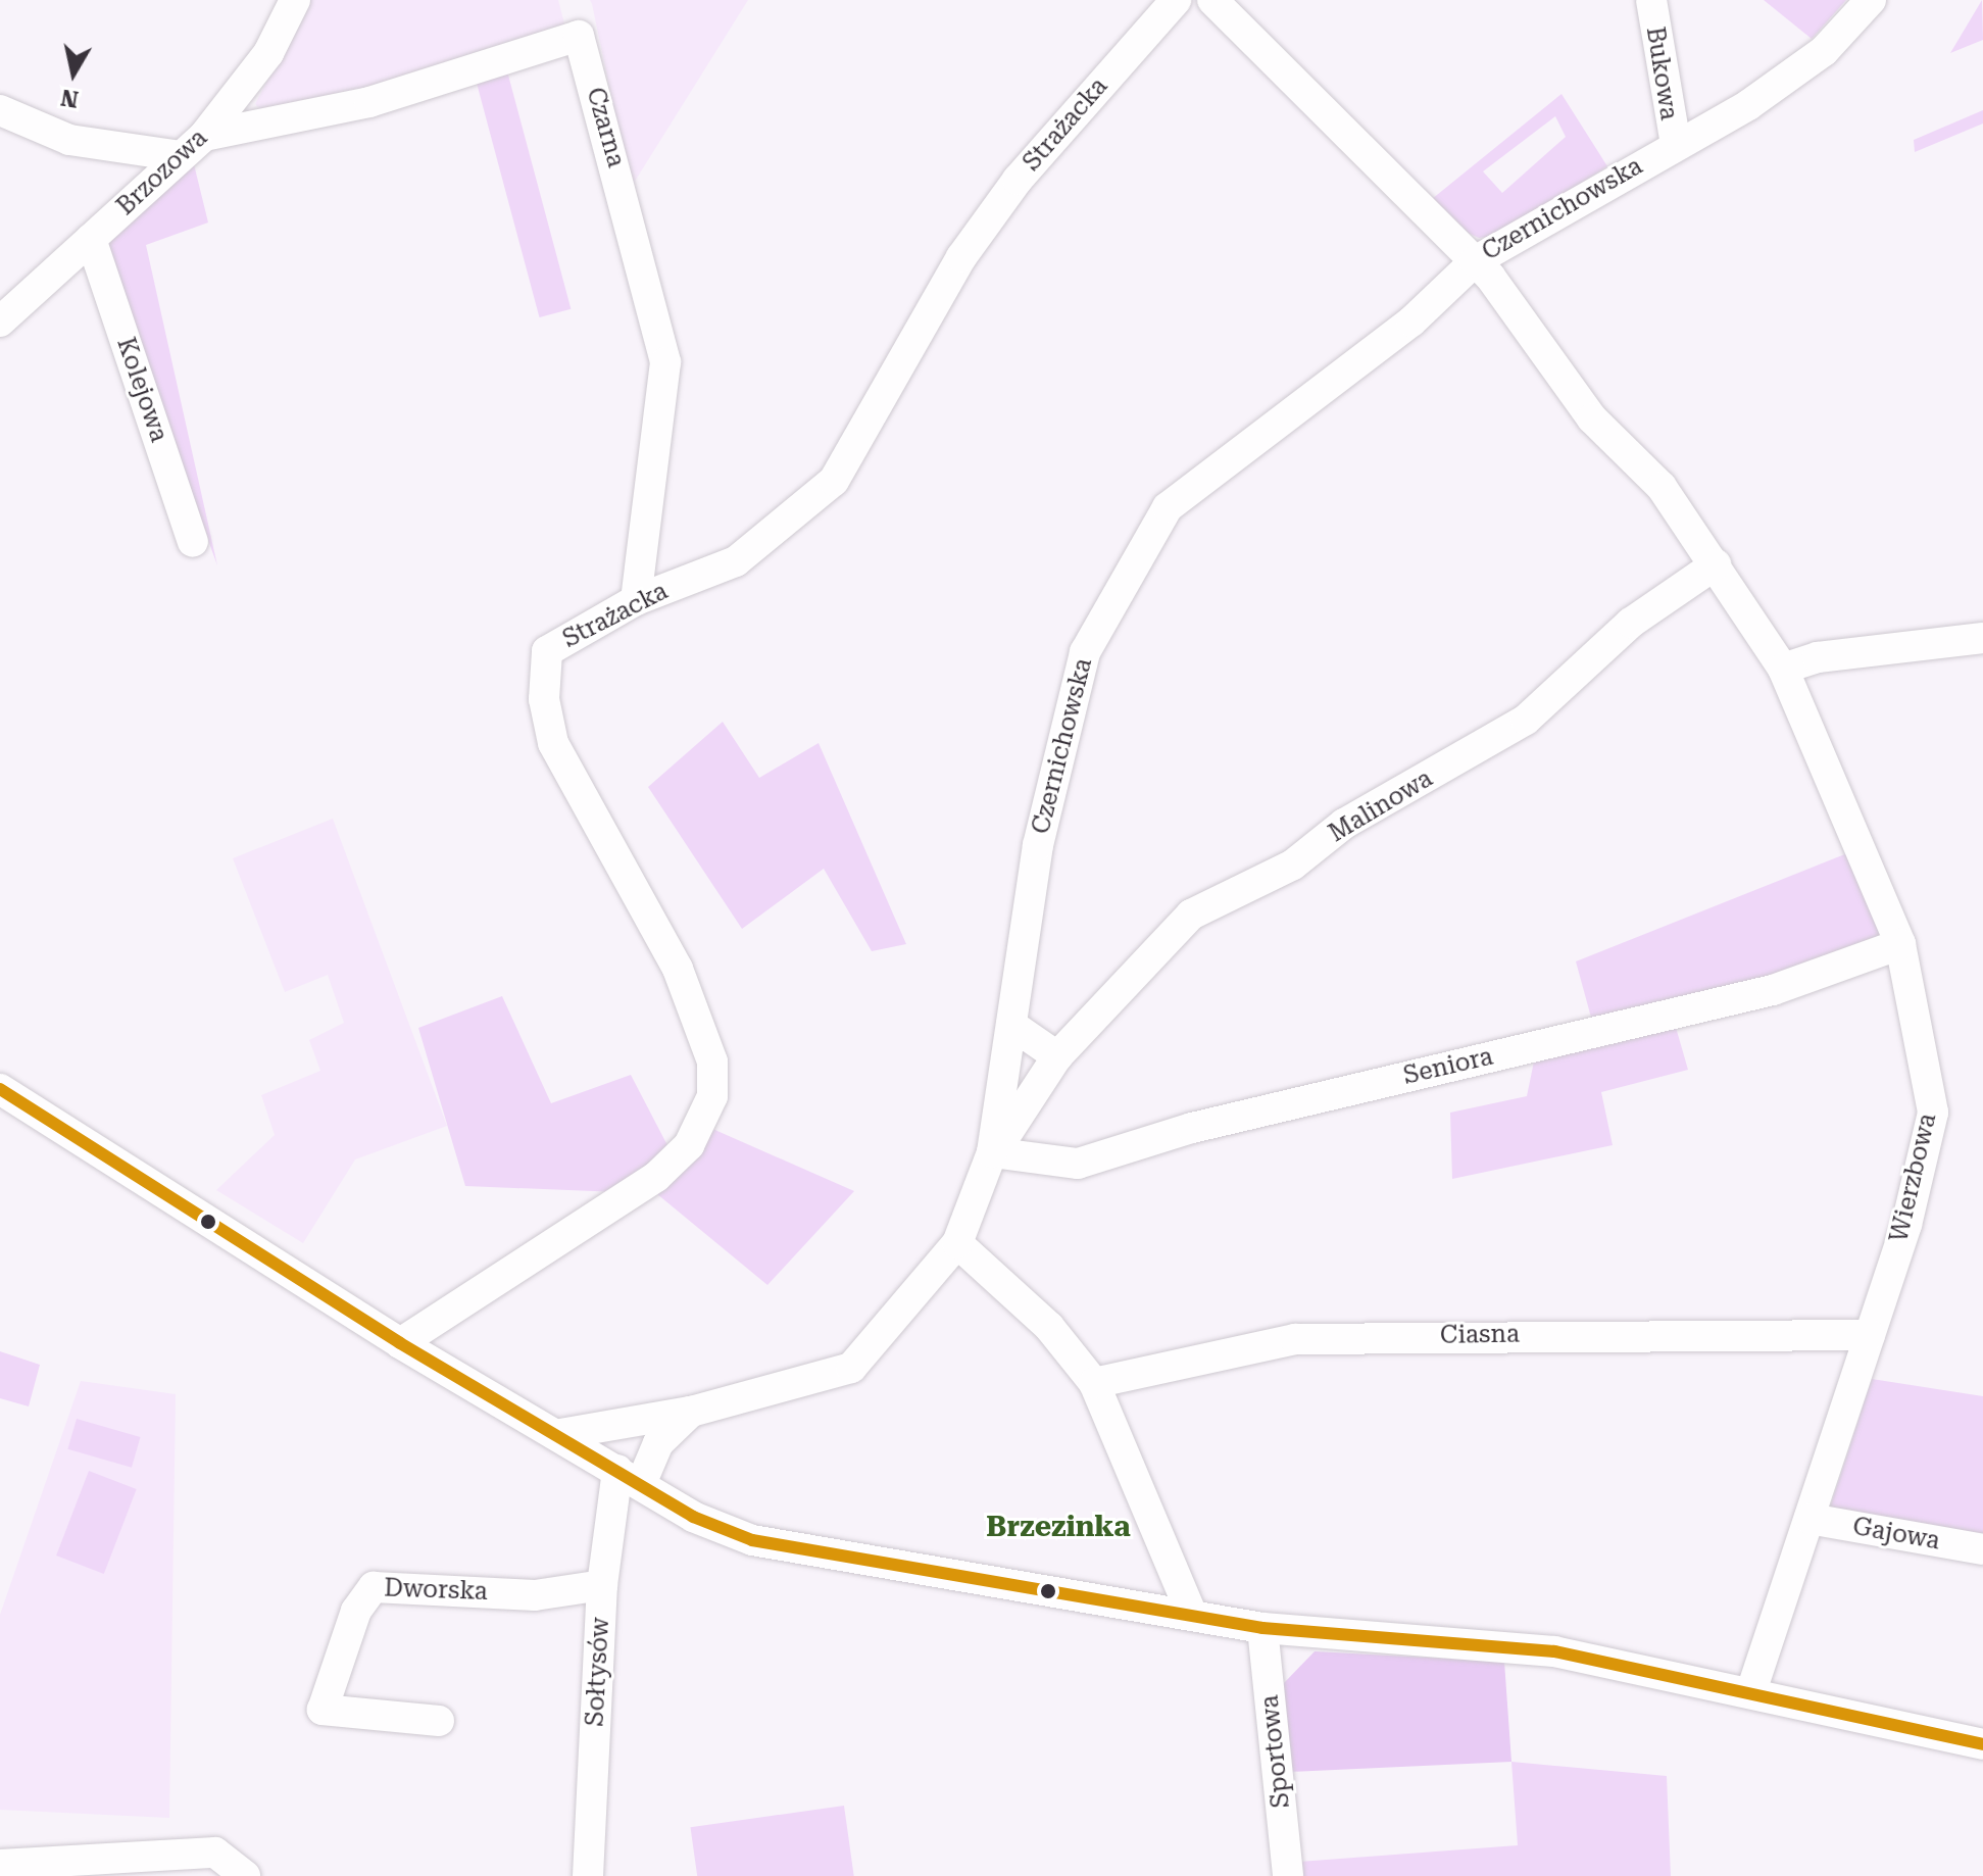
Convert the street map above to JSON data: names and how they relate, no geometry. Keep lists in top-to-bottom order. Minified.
{"streets":{"street":["Bukowa","Strażacka","Czarna","Brzozowa","Czernichowska","Kolejowa","Malinowa","Seniora","Wierzbowa","Ciasna","Gajowa","Dworska","Sołtysów","Sportowa"]},"crossings":[["Bukowa","Czernichowska"],["Strażacka","Czarna"],["Czarna","Brzozowa"],["Brzozowa","Kolejowa"],["Czernichowska","Malinowa"],["Czernichowska","Seniora"],["Czernichowska","Wierzbowa"],["Czernichowska","Sołtysów"],["Malinowa","Seniora"],["Malinowa","Wierzbowa"],["Seniora","Wierzbowa"],["Wierzbowa","Ciasna"],["Wierzbowa","Gajowa"],["Dworska","Sołtysów"]],"districts":["Brzezinka"],"north":"bottom"}
